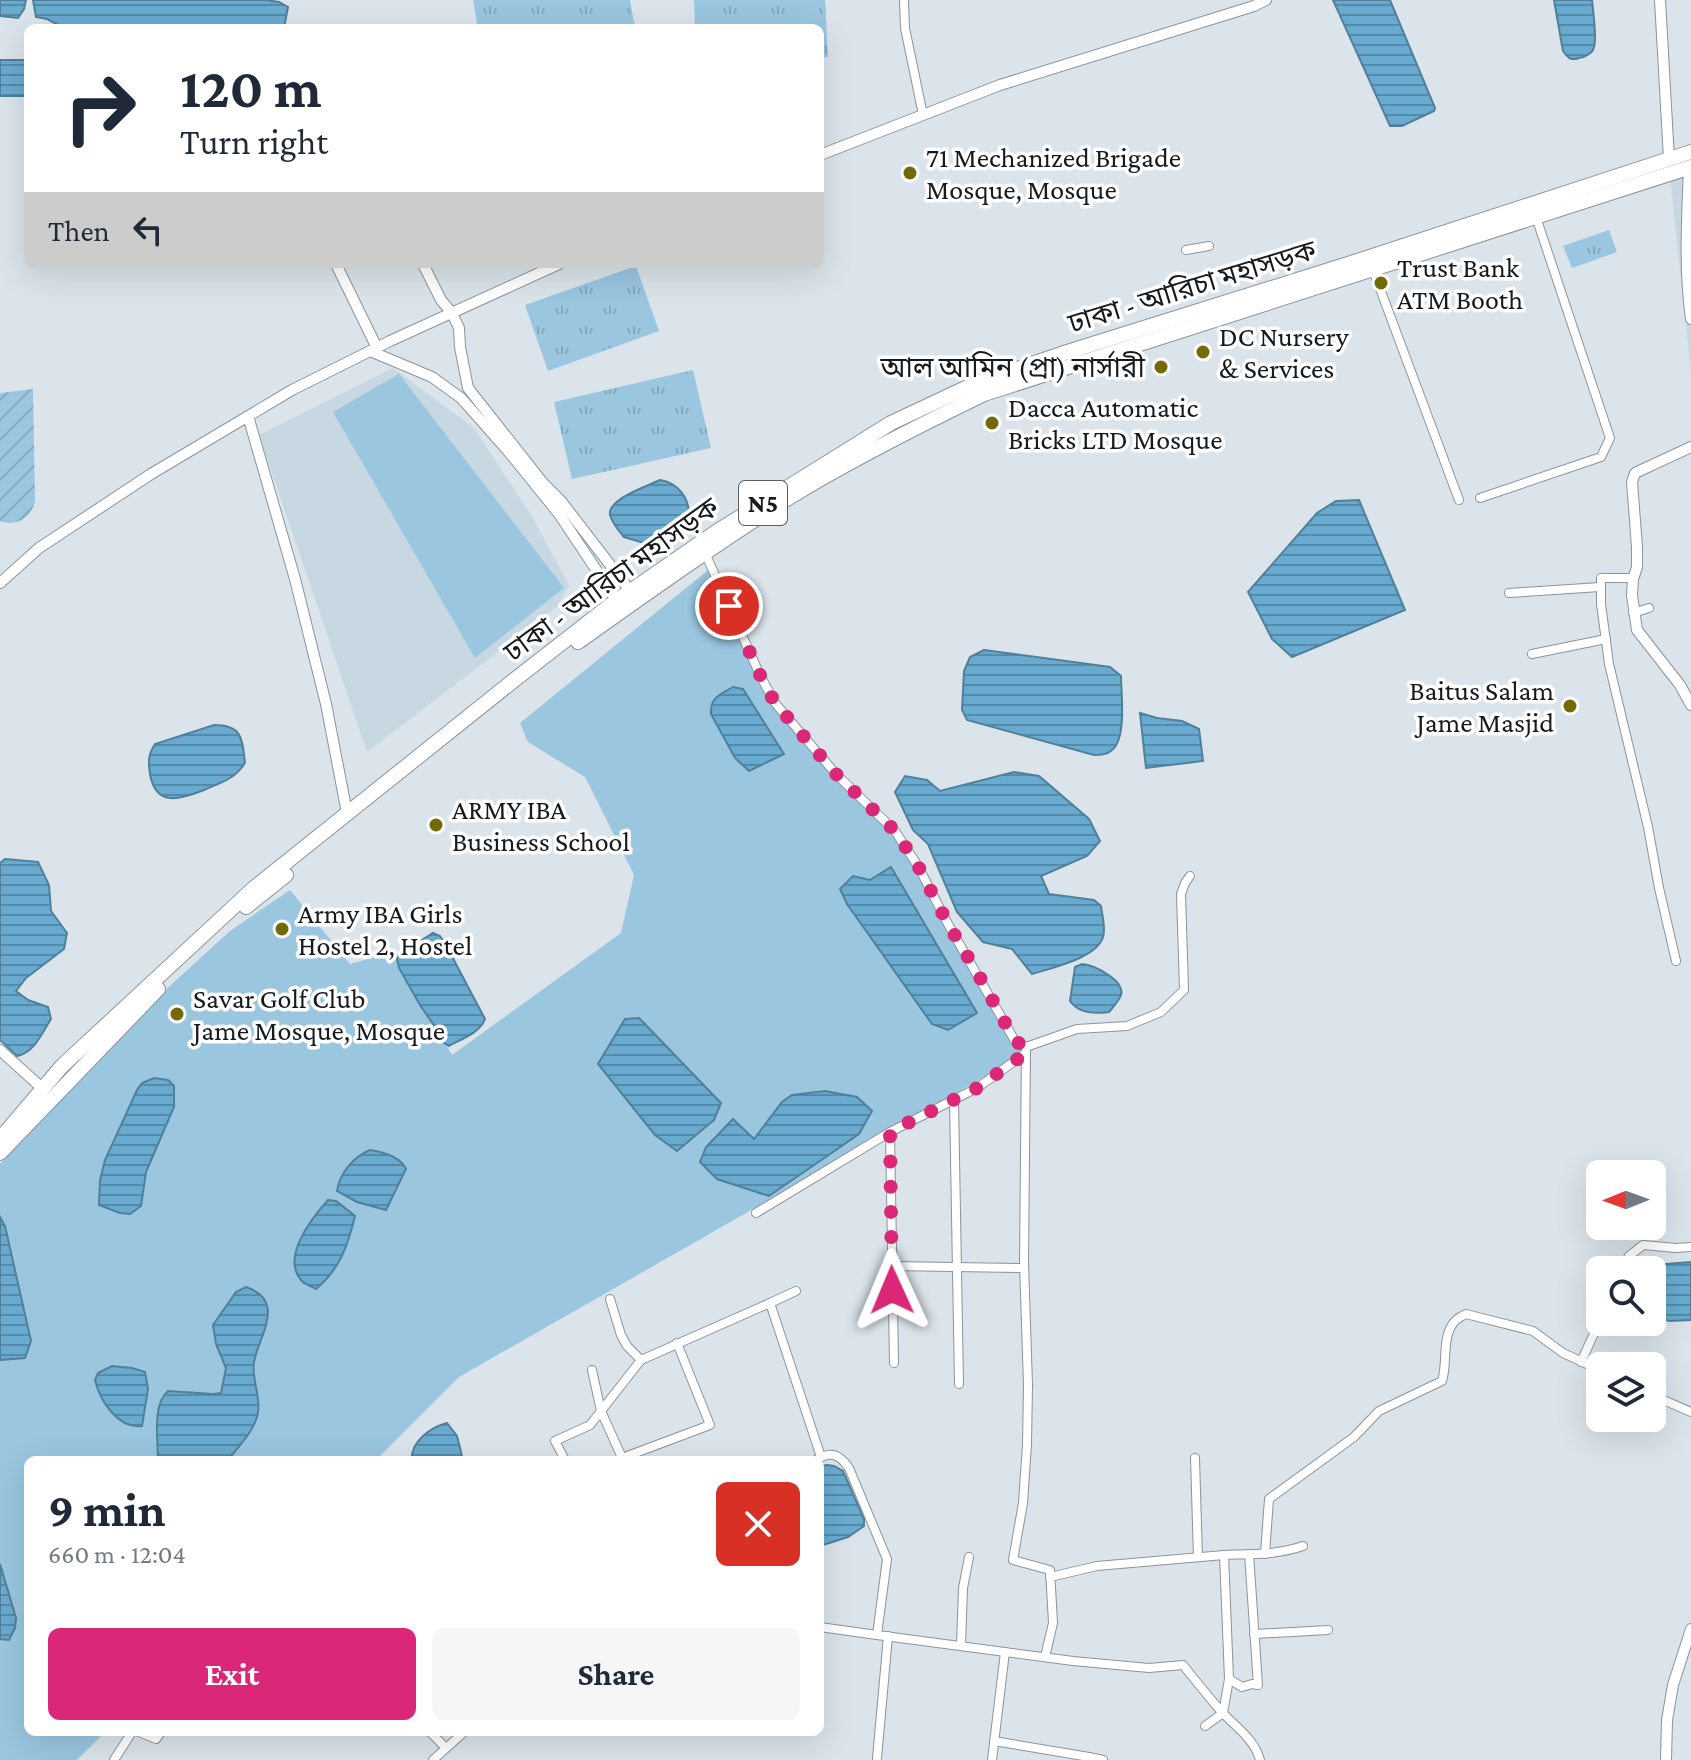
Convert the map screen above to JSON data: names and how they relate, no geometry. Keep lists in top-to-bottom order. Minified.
{"streets":{"highway":["ঢাকা - আরিচা মহাসড়ক","N5"]},"crossings":[["ঢাকা - আরিচা মহাসড়ক","N5"]],"places":["71 Mechanized Brigade Mosque, Mosque","Trust Bank ATM Booth","DC Nursery & Services","আল আমিন (প্রা) নার্সারী","Dacca Automatic Bricks LTD Mosque","Baitus Salam Jame Masjid","ARMY IBA Business School","Army IBA Girls Hostel 2, Hostel","Savar Golf Club Jame Mosque, Mosque"],"north":"left","page":{"turn":["120 m","Turn right"],"then":"Then","heading":["9 min","660 m · 12:04"],"buttons":["Exit","Share"]}}
